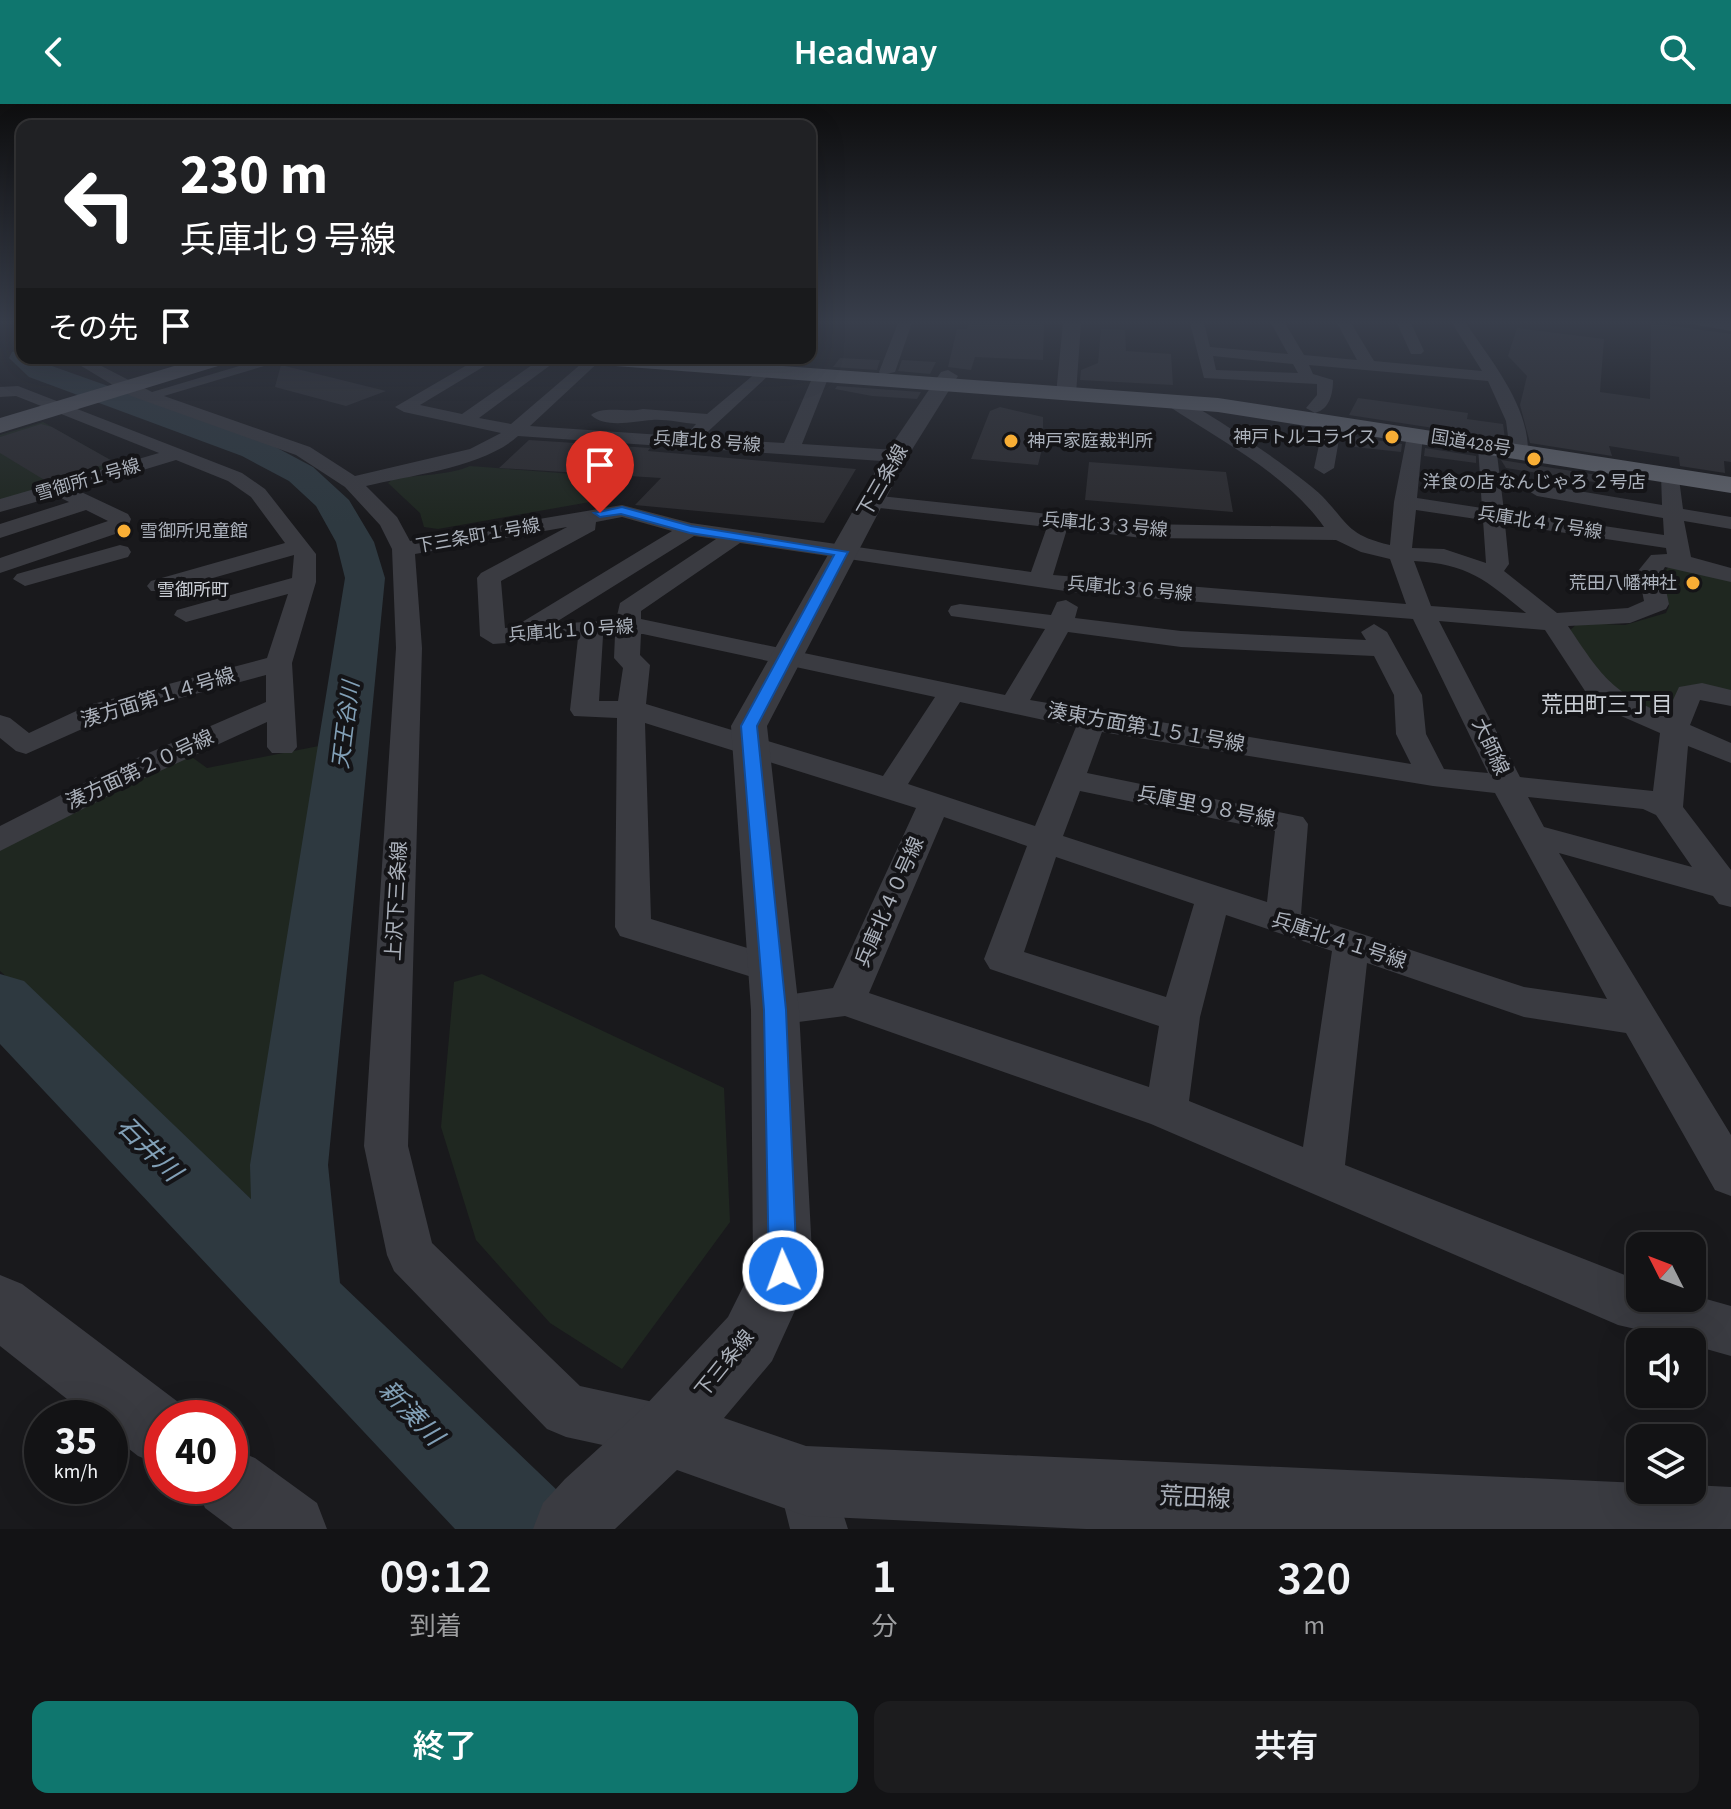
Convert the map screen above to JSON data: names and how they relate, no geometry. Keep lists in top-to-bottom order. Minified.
{"streets":{"highway":["国道428号"],"street":["兵庫北８号線","雪御所１号線","下三条線","兵庫北４７号線","兵庫北３３号線","下三条町１号線","兵庫北３６号線","兵庫北１０号線","湊方面第１４号線","湊東方面第１５１号線","大師線","湊方面第２０号線","兵庫里９８号線","上沢下三条線","兵庫北４０号線","兵庫北４１号線","荒田線"]},"crossings":[["兵庫北８号線","下三条線"],["下三条線","兵庫北３３号線"],["下三条線","兵庫北３６号線"],["下三条線","兵庫北１０号線"],["下三条線","湊東方面第１５１号線"],["下三条線","上沢下三条線"],["下三条線","兵庫北４１号線"],["下三条線","荒田線"],["兵庫北４７号線","兵庫北３６号線"],["下三条町１号線","兵庫北３６号線"],["下三条町１号線","兵庫北１０号線"],["下三条町１号線","上沢下三条線"],["兵庫北３６号線","大師線"],["兵庫北１０号線","湊東方面第１５１号線"],["兵庫北１０号線","兵庫北４１号線"],["湊東方面第１５１号線","大師線"],["大師線","兵庫北４１号線"],["兵庫里９８号線","兵庫北４１号線"],["上沢下三条線","荒田線"],["兵庫北４０号線","兵庫北４１号線"]],"districts":["雪御所町","荒田町三丁目"],"water":["天王谷川","石井川","新湊川"],"places":["神戸トルコライス","神戸家庭裁判所","洋食の店 なんじゃろ ２号店","雪御所児童館","荒田八幡神社"],"north":"top left","page":{"header":"Headway","turn":["230 m","兵庫北９号線"],"then":"その先","speed":"35 km/h","limit":"40","eta":["09:12","到着","1","分","320","m"],"buttons":["終了","共有"]}}
